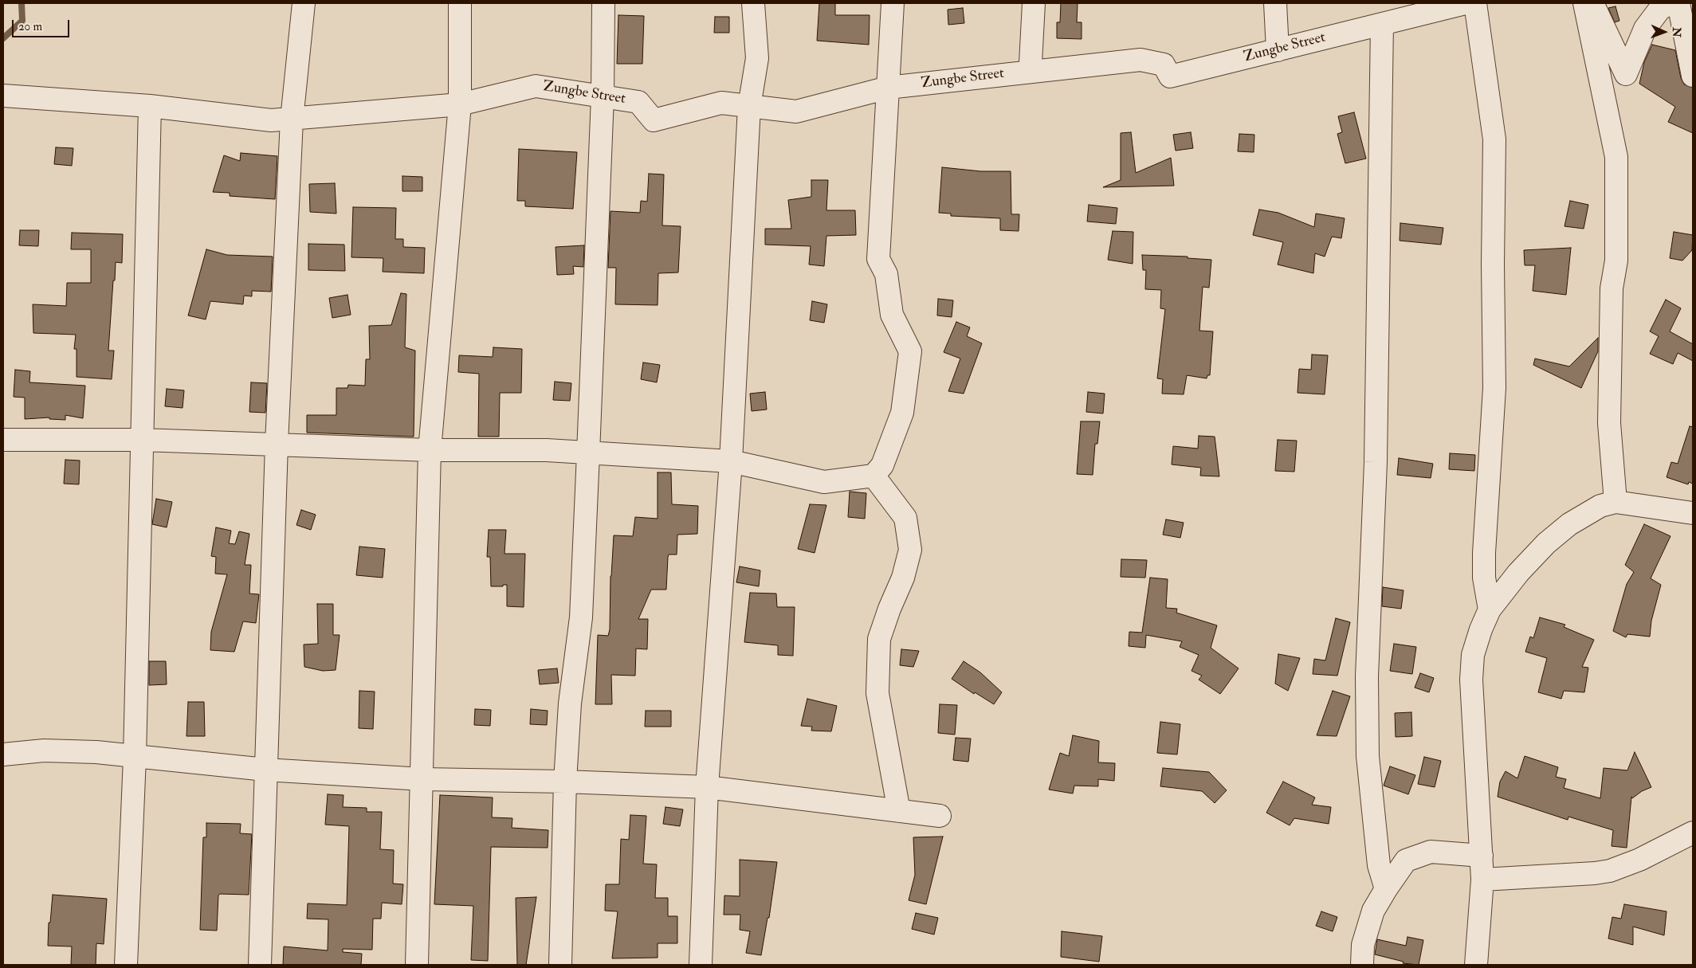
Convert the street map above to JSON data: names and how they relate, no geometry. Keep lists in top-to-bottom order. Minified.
{"streets":{"street":["Zungbe Street"]},"scale_bar":"20 m","north":"right"}
